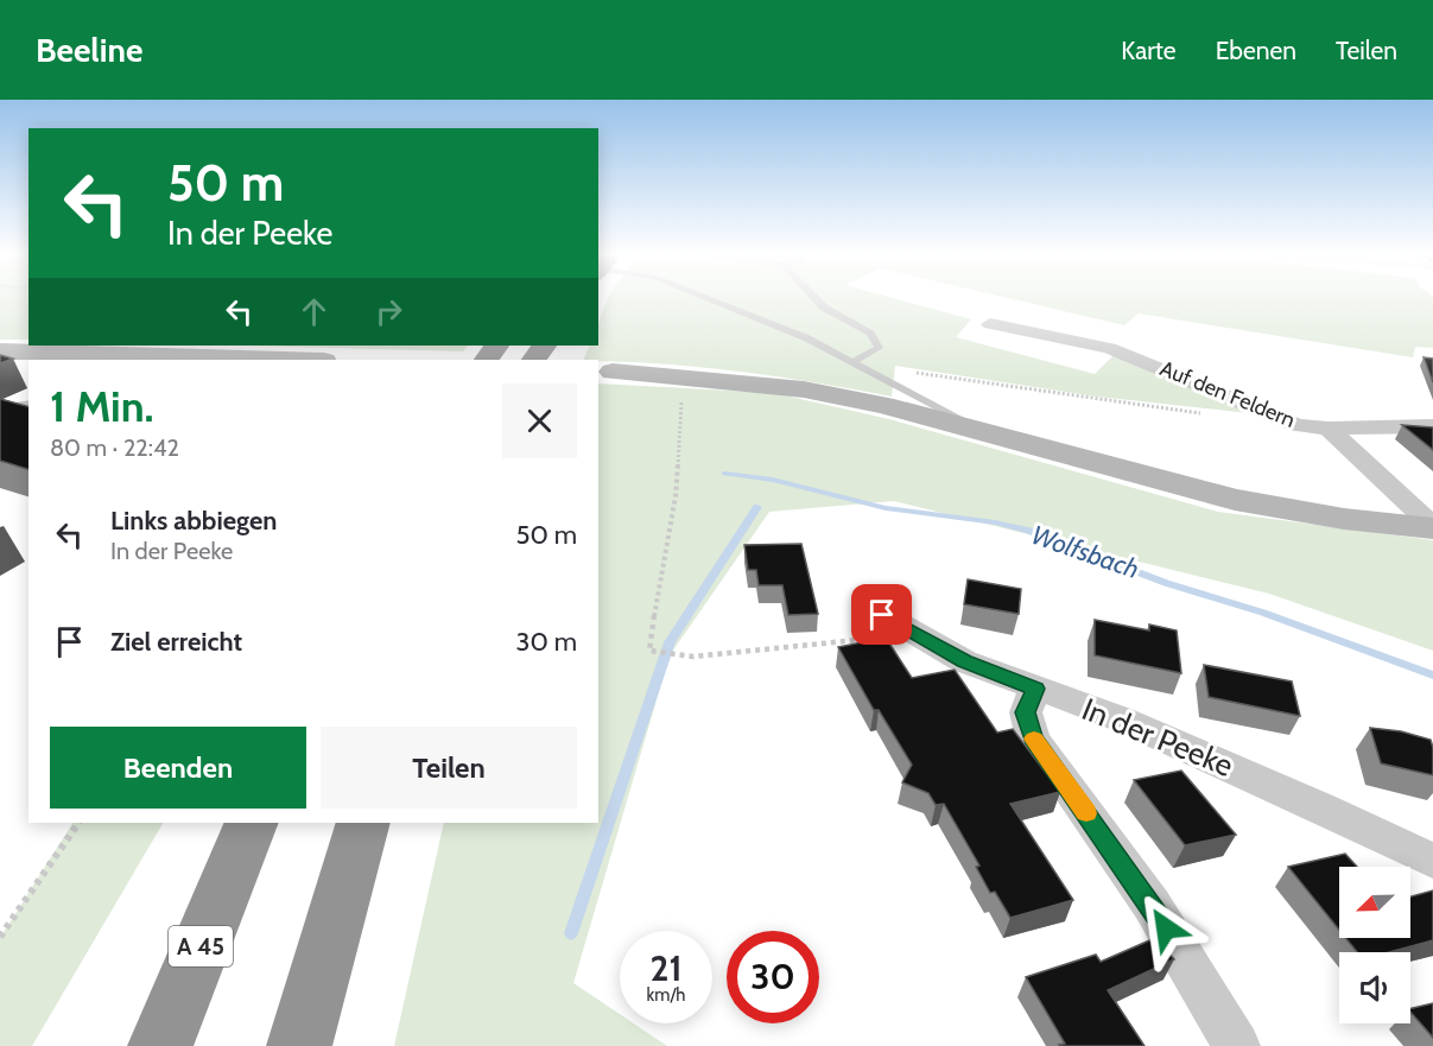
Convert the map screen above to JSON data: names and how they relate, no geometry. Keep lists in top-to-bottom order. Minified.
{"streets":{"highway":["A 45"],"street":["Auf den Feldern","In der Peeke"]},"water":["Wolfsbach"],"north":"bottom left","page":{"header":"Beeline","nav":["Karte","Ebenen","Teilen"],"turn":["50 m","In der Peeke"],"heading":["1 Min.","80 m · 22:42"],"list":[{"name":"Links abbiegen","note":"In der Peeke","value":"50 m"},{"name":"Ziel erreicht","value":"30 m"}],"buttons":["Beenden","Teilen"],"speed":"21 km/h","limit":"30"}}
